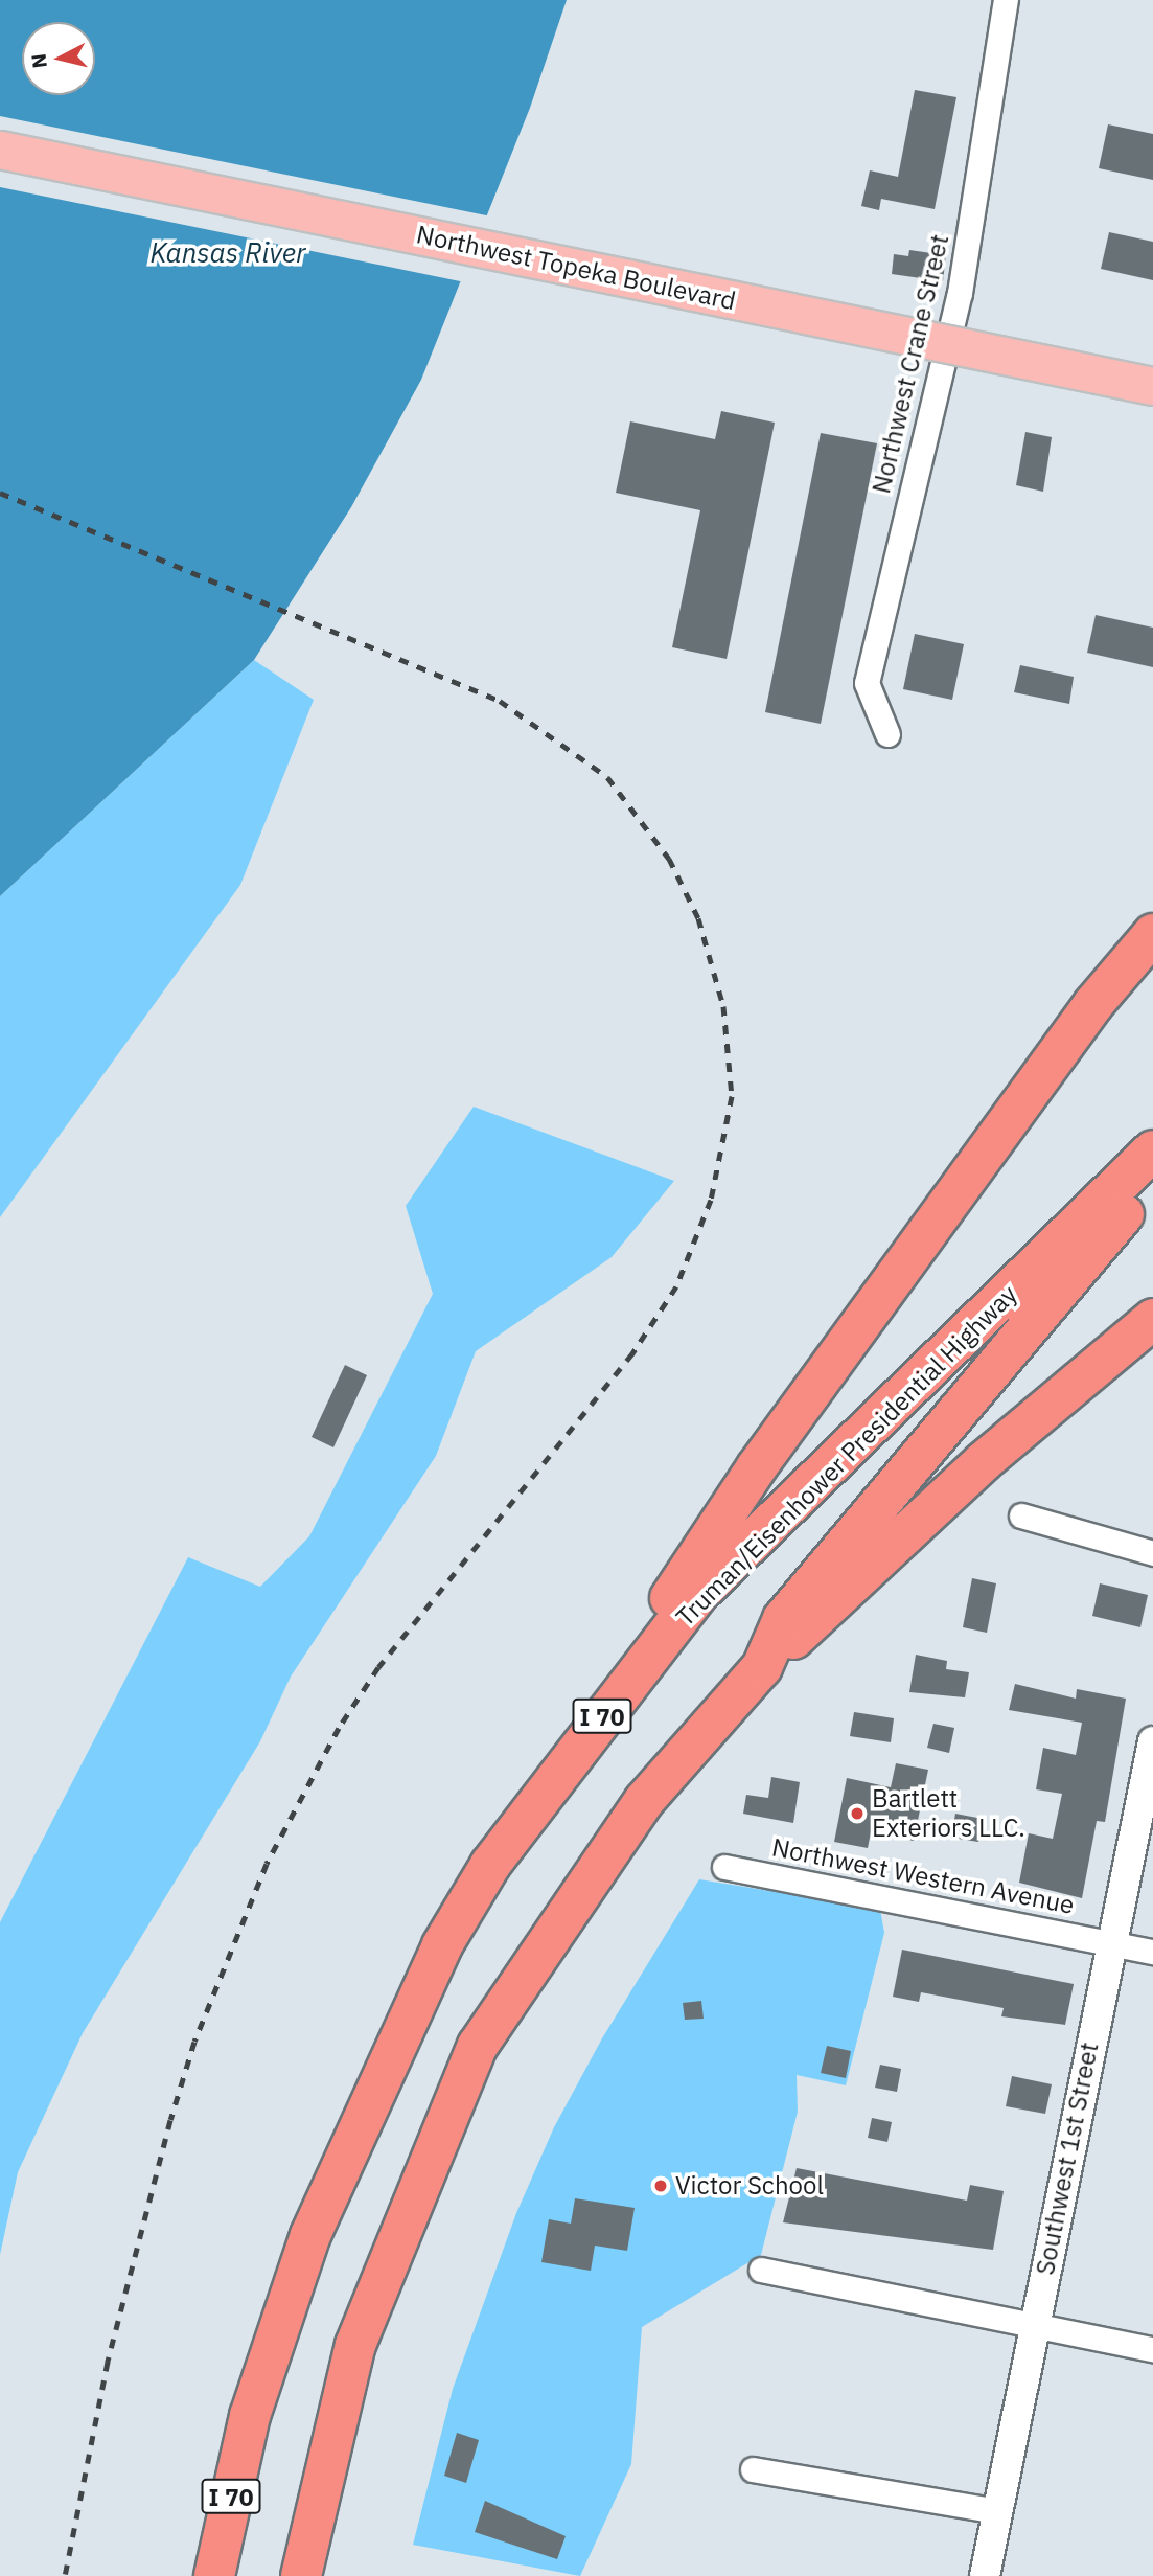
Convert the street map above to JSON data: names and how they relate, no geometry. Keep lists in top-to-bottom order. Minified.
{"streets":{"highway":["Truman/Eisenhower Presidential Highway","I 70"],"main road":["Northwest Topeka Boulevard"],"street":["Northwest Crane Street","Northwest Western Avenue","Southwest 1st Street"]},"crossings":[["Northwest Western Avenue","Southwest 1st Street"]],"water":["Kansas River"],"places":["Bartlett Exteriors LLC.","Victor School"],"north":"left"}
